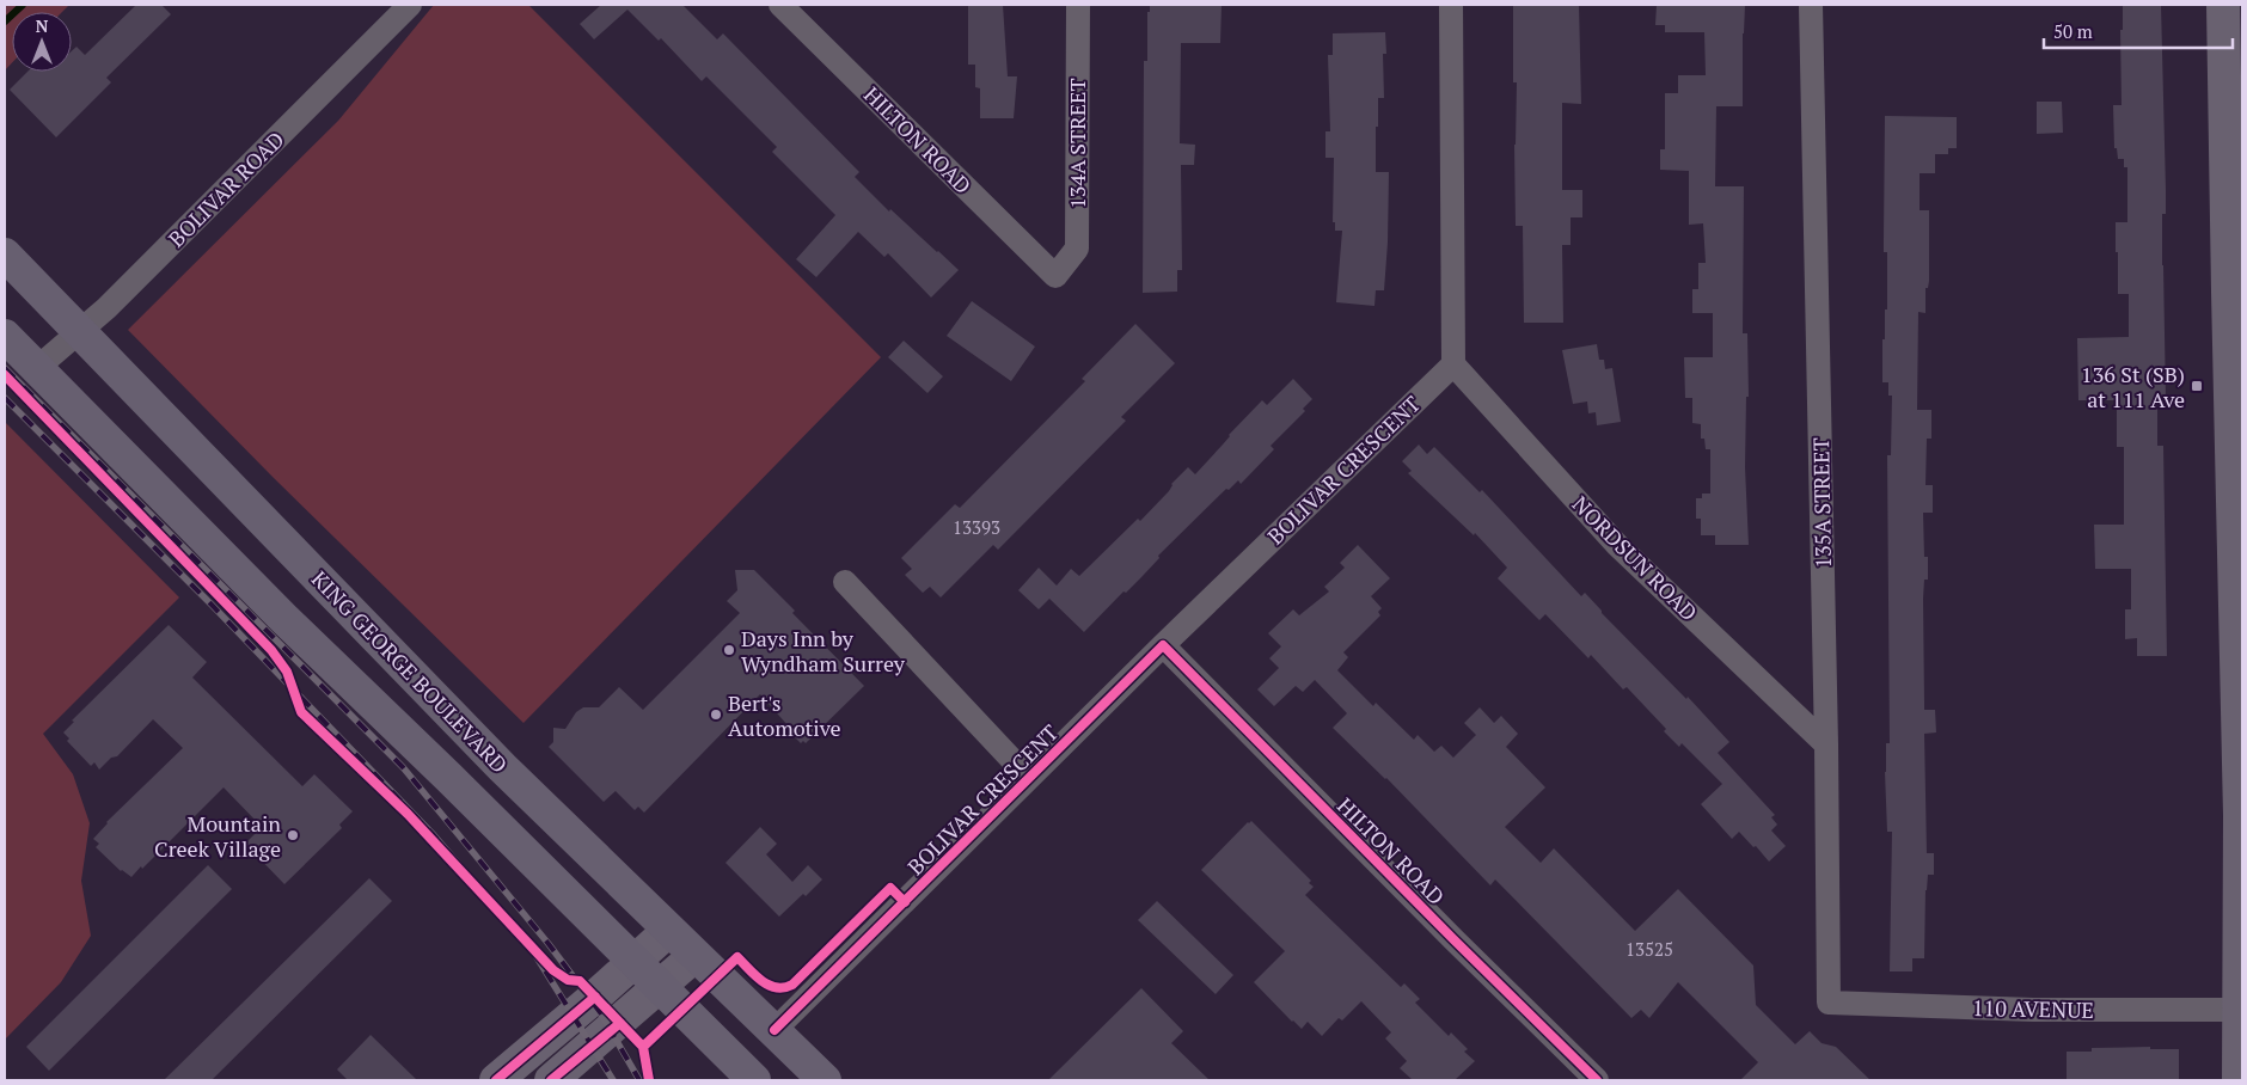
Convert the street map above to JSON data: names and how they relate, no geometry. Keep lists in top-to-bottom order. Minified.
{"streets":{"main road":["KING GEORGE BOULEVARD"],"street":["HILTON ROAD","134A STREET","BOLIVAR ROAD","BOLIVAR CRESCENT","135A STREET","NORDSUN ROAD","110 AVENUE"]},"crossings":[["HILTON ROAD","134A STREET"],["HILTON ROAD","BOLIVAR CRESCENT"],["BOLIVAR ROAD","KING GEORGE BOULEVARD"],["BOLIVAR CRESCENT","NORDSUN ROAD"],["BOLIVAR CRESCENT","KING GEORGE BOULEVARD"],["135A STREET","NORDSUN ROAD"],["135A STREET","110 AVENUE"]],"places":{"transit":["136 St (SB) at 111 Ave"],"other":["Days Inn by Wyndham Surrey","Bert's Automotive","Mountain Creek Village"]},"house_numbers":["13393","13525"],"scale_bar":"50 m","north":"top"}
